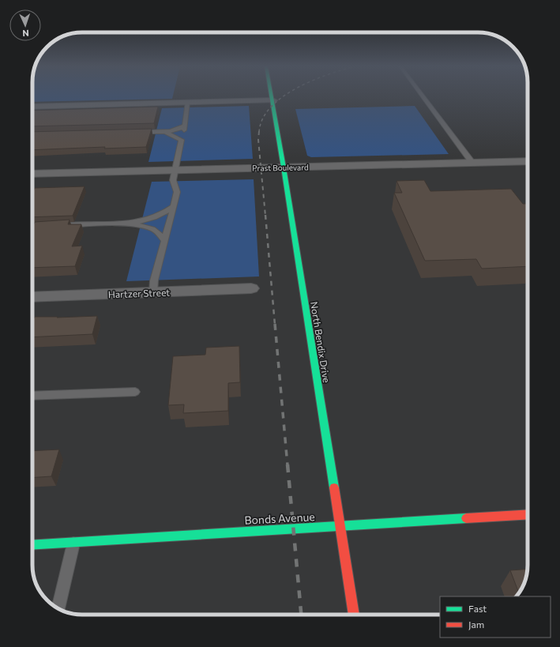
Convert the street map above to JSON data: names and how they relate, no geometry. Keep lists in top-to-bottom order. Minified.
{"streets":{"street":["Prast Boulevard","Hartzer Street","North Bendix Drive","Bonds Avenue"]},"crossings":[["Prast Boulevard","North Bendix Drive"],["North Bendix Drive","Bonds Avenue"]],"legend":["Fast","Jam"],"north":"bottom"}
